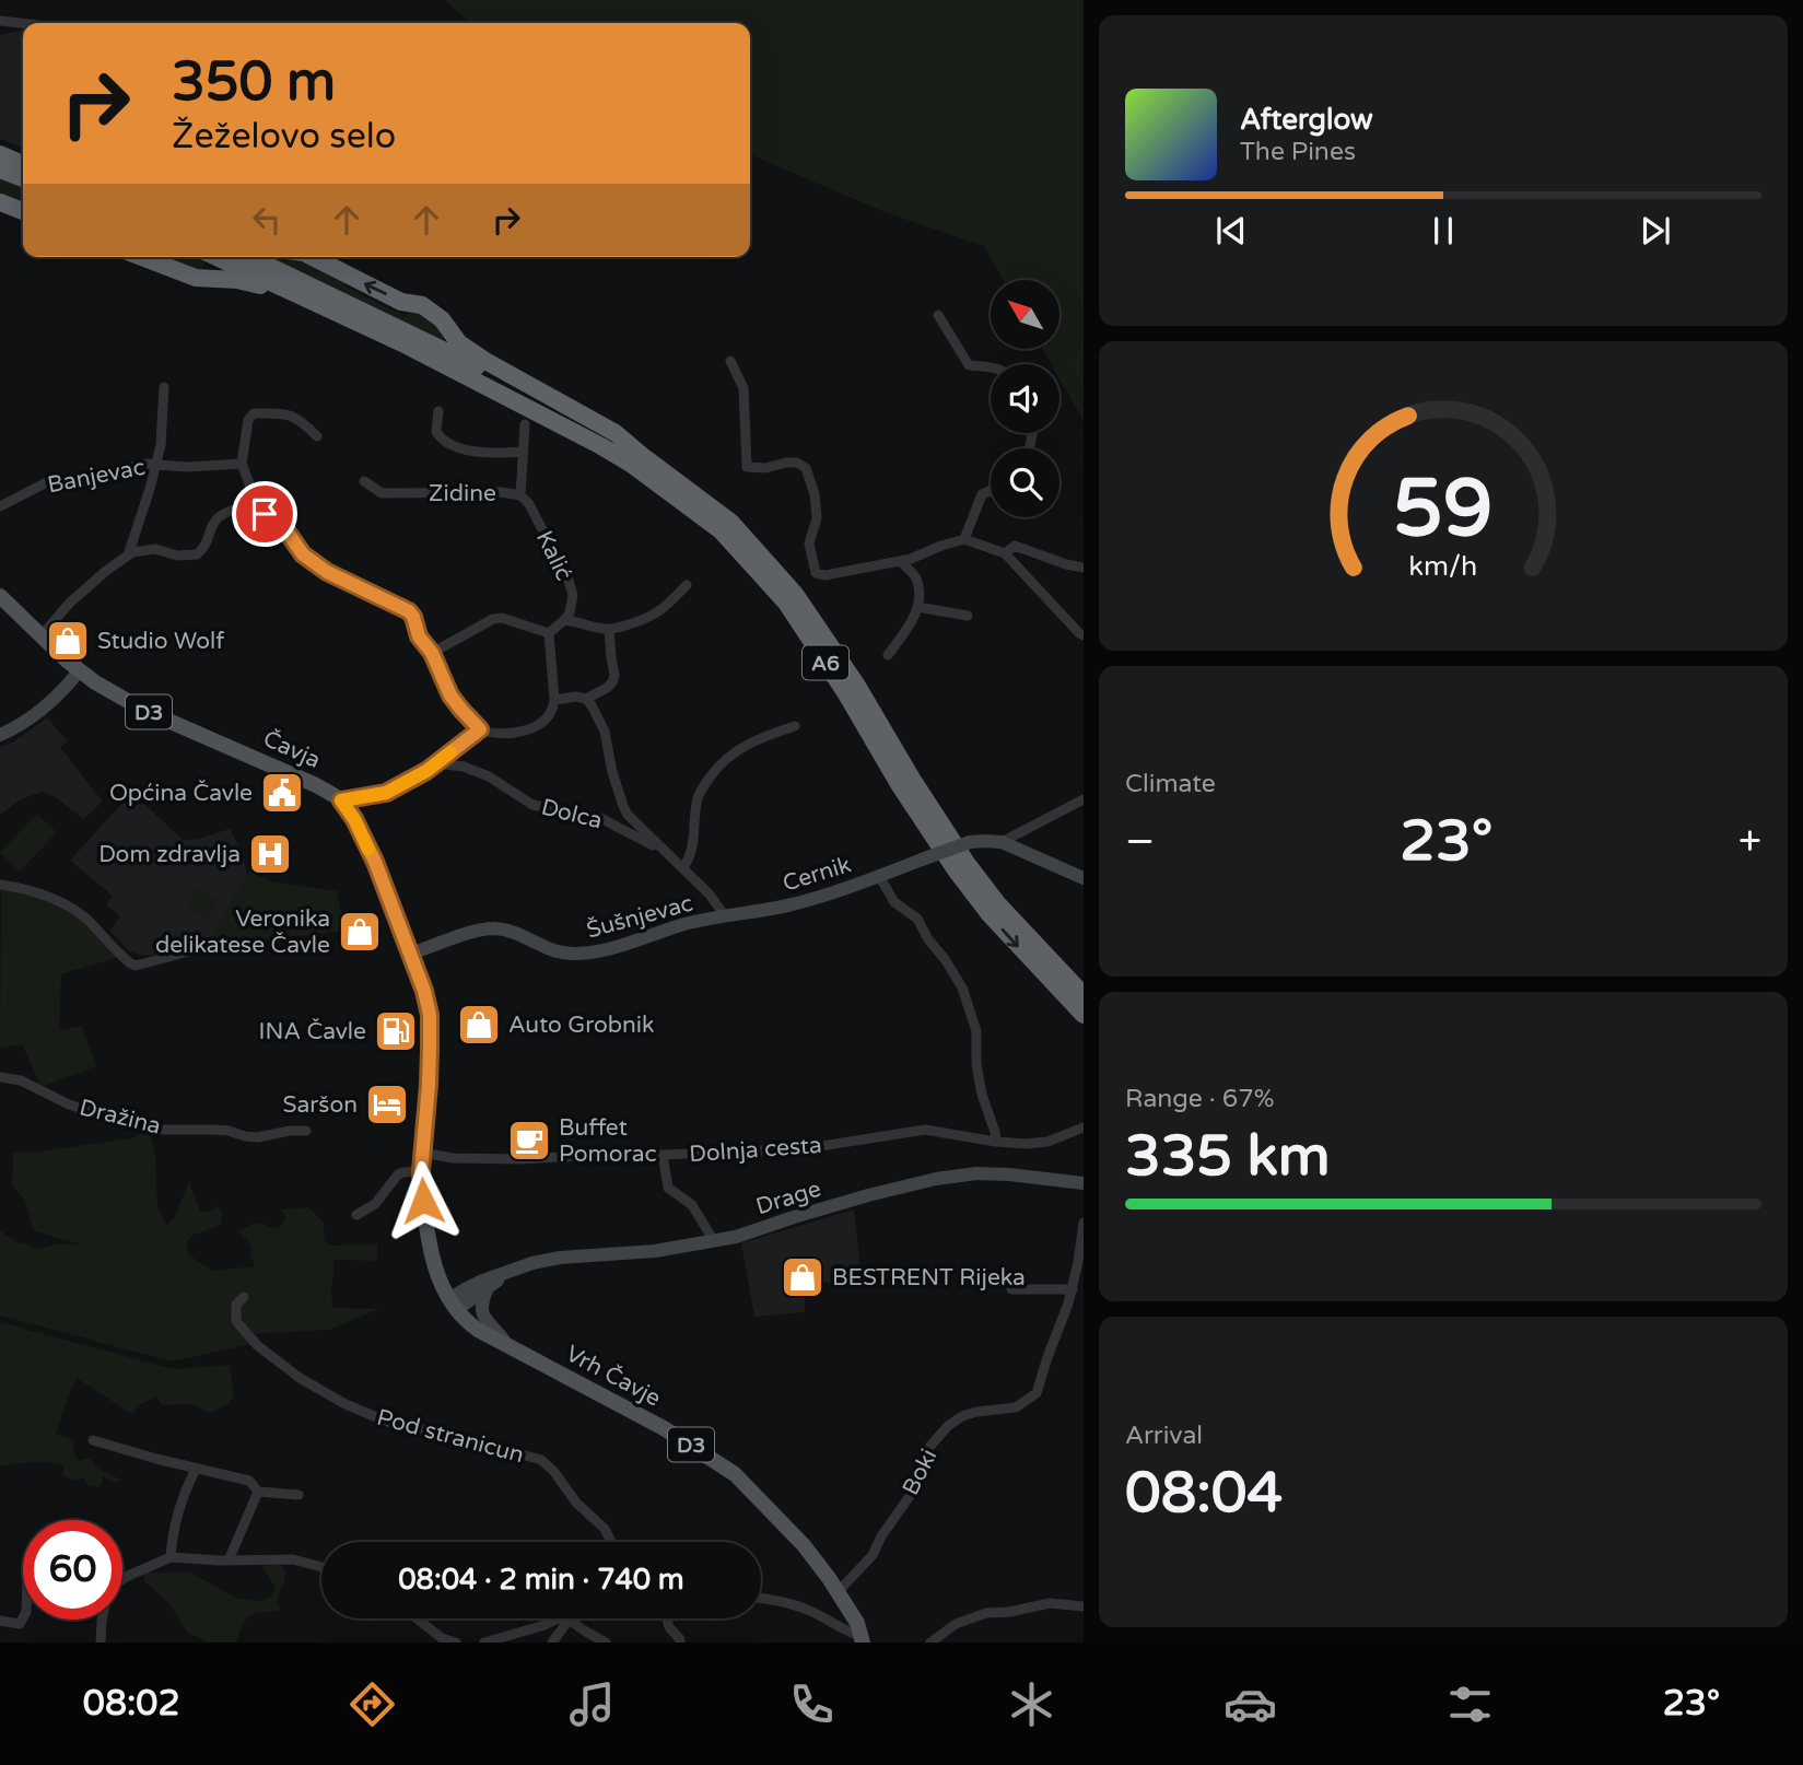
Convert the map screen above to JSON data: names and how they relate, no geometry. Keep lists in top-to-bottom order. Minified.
{"streets":{"highway":["A6"],"main road":["D3","Čavja","Cernik","Šušnjevac","Drage","Vrh Čavje"],"street":["Banjevac","Zidine","Kalić","Dolca","Dražina","Dolnja cesta","Pod stranicun","Boki"]},"crossings":[["Zidine","Kalić"],["D3","Čavja"],["Čavja","Šušnjevac"],["Čavja","Dolnja cesta"],["Čavja","Drage"],["Čavja","Vrh Čavje"],["Cernik","Šušnjevac"],["Drage","Vrh Čavje"],["Vrh Čavje","Boki"]],"places":{"shop":["Studio Wolf","Veronika delikatese Čavle","Auto Grobnik","BESTRENT Rijeka"],"public building":["Općina Čavle"],"hospital":["Dom zdravlja"],"fuel station":["INA Čavle"],"hotel":["Saršon"],"cafe":["Buffet Pomorac"]},"north":"top left","page":{"turn":["350 m","Žeželovo selo"],"song":["Afterglow","The Pines"],"tile":["Climate",["Range · 67%","335 km"],["Arrival","08:04"]],"heat":["−","23°","+"],"limit":"60","trip":"08:04 · 2 min · 740 m","tabs":["08:02","23°"],"gauge":["59","km/h"]}}
